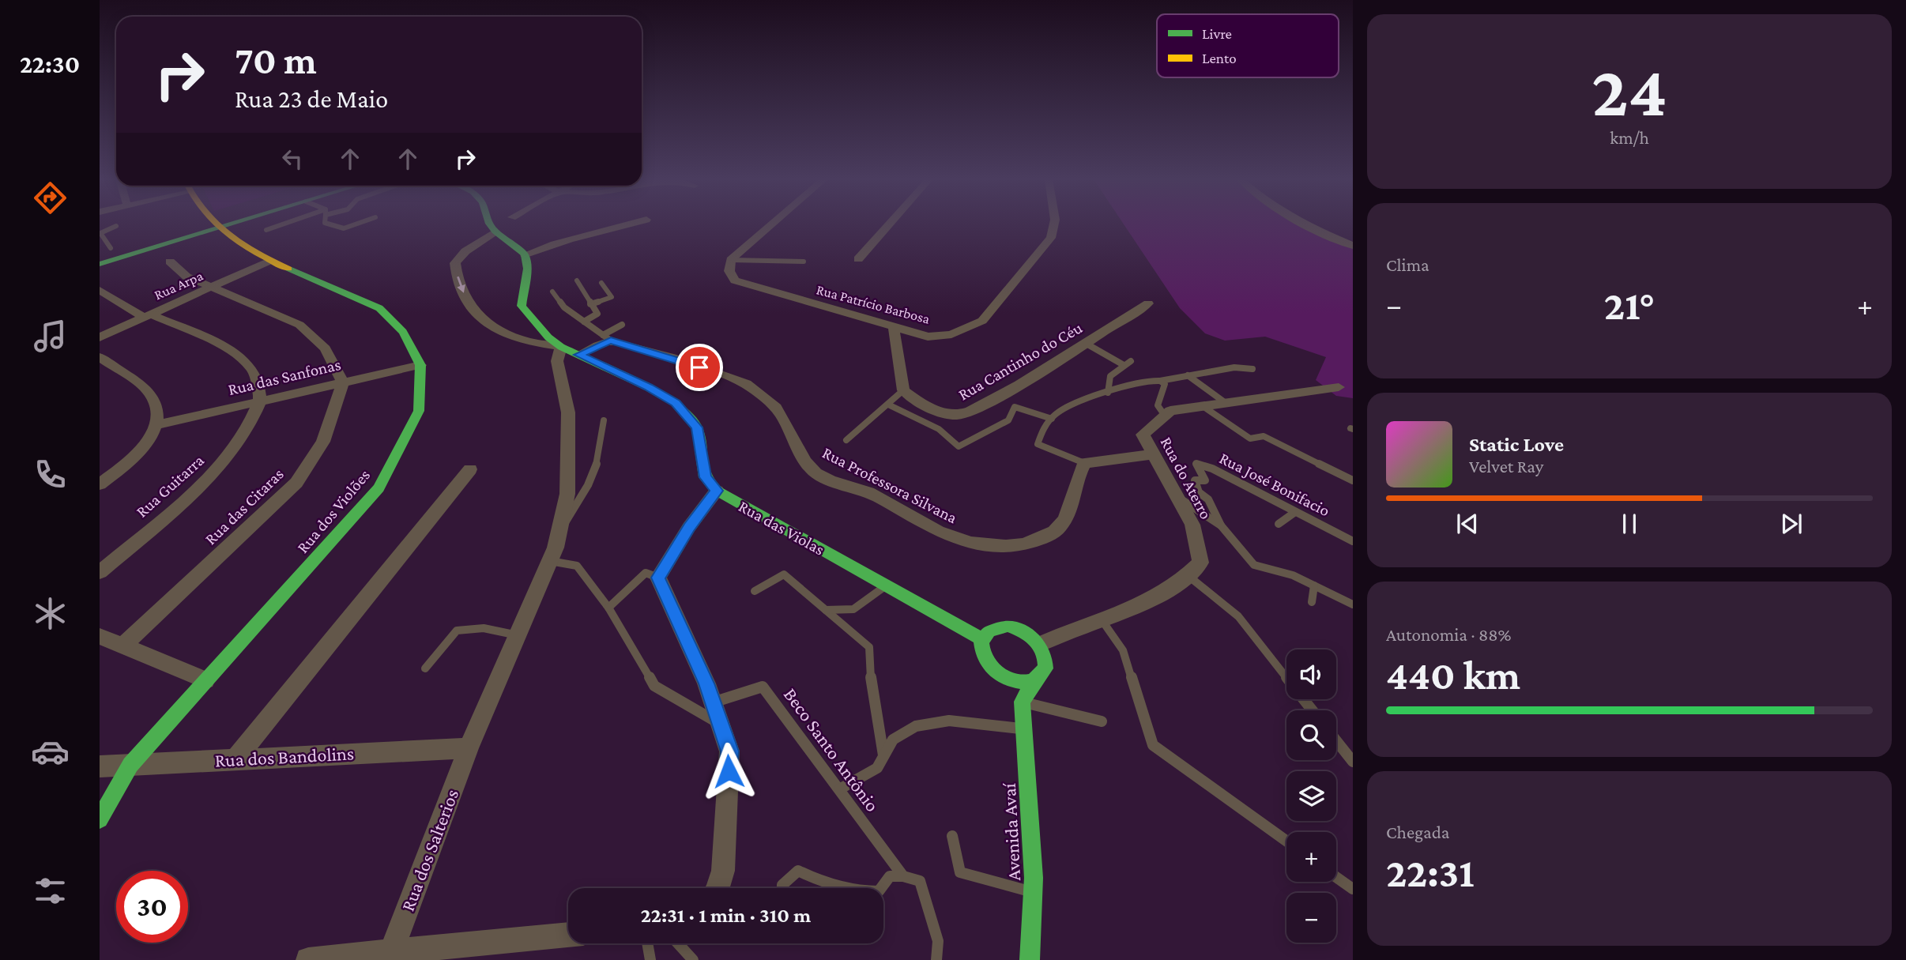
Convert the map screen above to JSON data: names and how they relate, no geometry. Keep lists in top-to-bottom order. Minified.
{"streets":{"street":["Rua Arpa","Rua Patrício Barbosa","Rua Cantinho do Céu","Rua das Sanfonas","Rua do Aterro","Rua Professora Silvana","Rua Guitarra","Rua das Citaras","Rua dos Violões","Rua das Violas","Rua dos Bandolins","Avenida Avaí","Rua dos Salterios"],"lane":["Rua José Bonifacio","Beco Santo Antônio"]},"crossings":[["Rua das Sanfonas","Rua Guitarra"],["Rua das Sanfonas","Rua das Citaras"],["Rua das Sanfonas","Rua dos Violões"],["Rua dos Violões","Rua dos Bandolins"],["Rua dos Bandolins","Rua dos Salterios"]],"legend":["Livre","Lento"],"page":{"tabs":"22:30","tile":[["24","km/h"],"Clima",["Autonomia · 88%","440 km"],["Chegada","22:31"]],"turn":["70 m","Rua 23 de Maio"],"heat":["−","21°","+"],"song":["Static Love","Velvet Ray"],"map_buttons":["+","−"],"limit":"30","trip":"22:31 · 1 min · 310 m"}}
